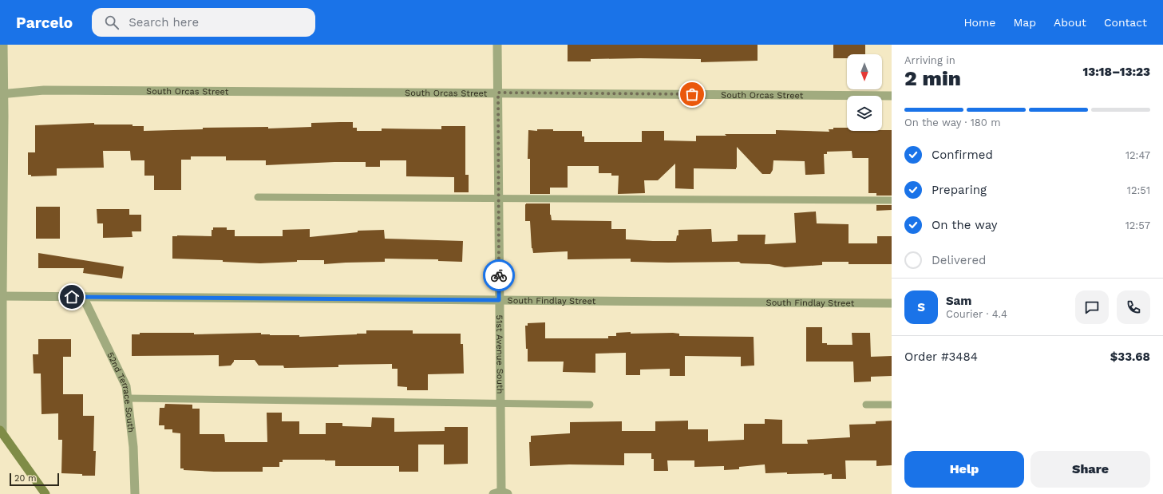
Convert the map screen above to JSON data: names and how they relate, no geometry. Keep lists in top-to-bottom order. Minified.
{"streets":{"street":["South Orcas Street","South Findlay Street","51st Avenue South","52nd Terrace South"]},"crossings":[["South Orcas Street","51st Avenue South"],["South Findlay Street","51st Avenue South"],["South Findlay Street","52nd Terrace South"]],"scale_bar":"20 m","north":"bottom","page":{"header":"Parcelo","search":"Search here","nav":["Home","Map","About","Contact"],"heading":["2 min","Arriving in","13:18–13:23"],"panel":["Sam","Courier · 4.4","Order #3484","$33.68"],"bar":"On the way · 180 m","list":[["Confirmed","12:47"],["Preparing","12:51"],["On the way","12:57"],"Delivered"],"round":"S","buttons":["Help","Share"],"scale":"20 m"}}
